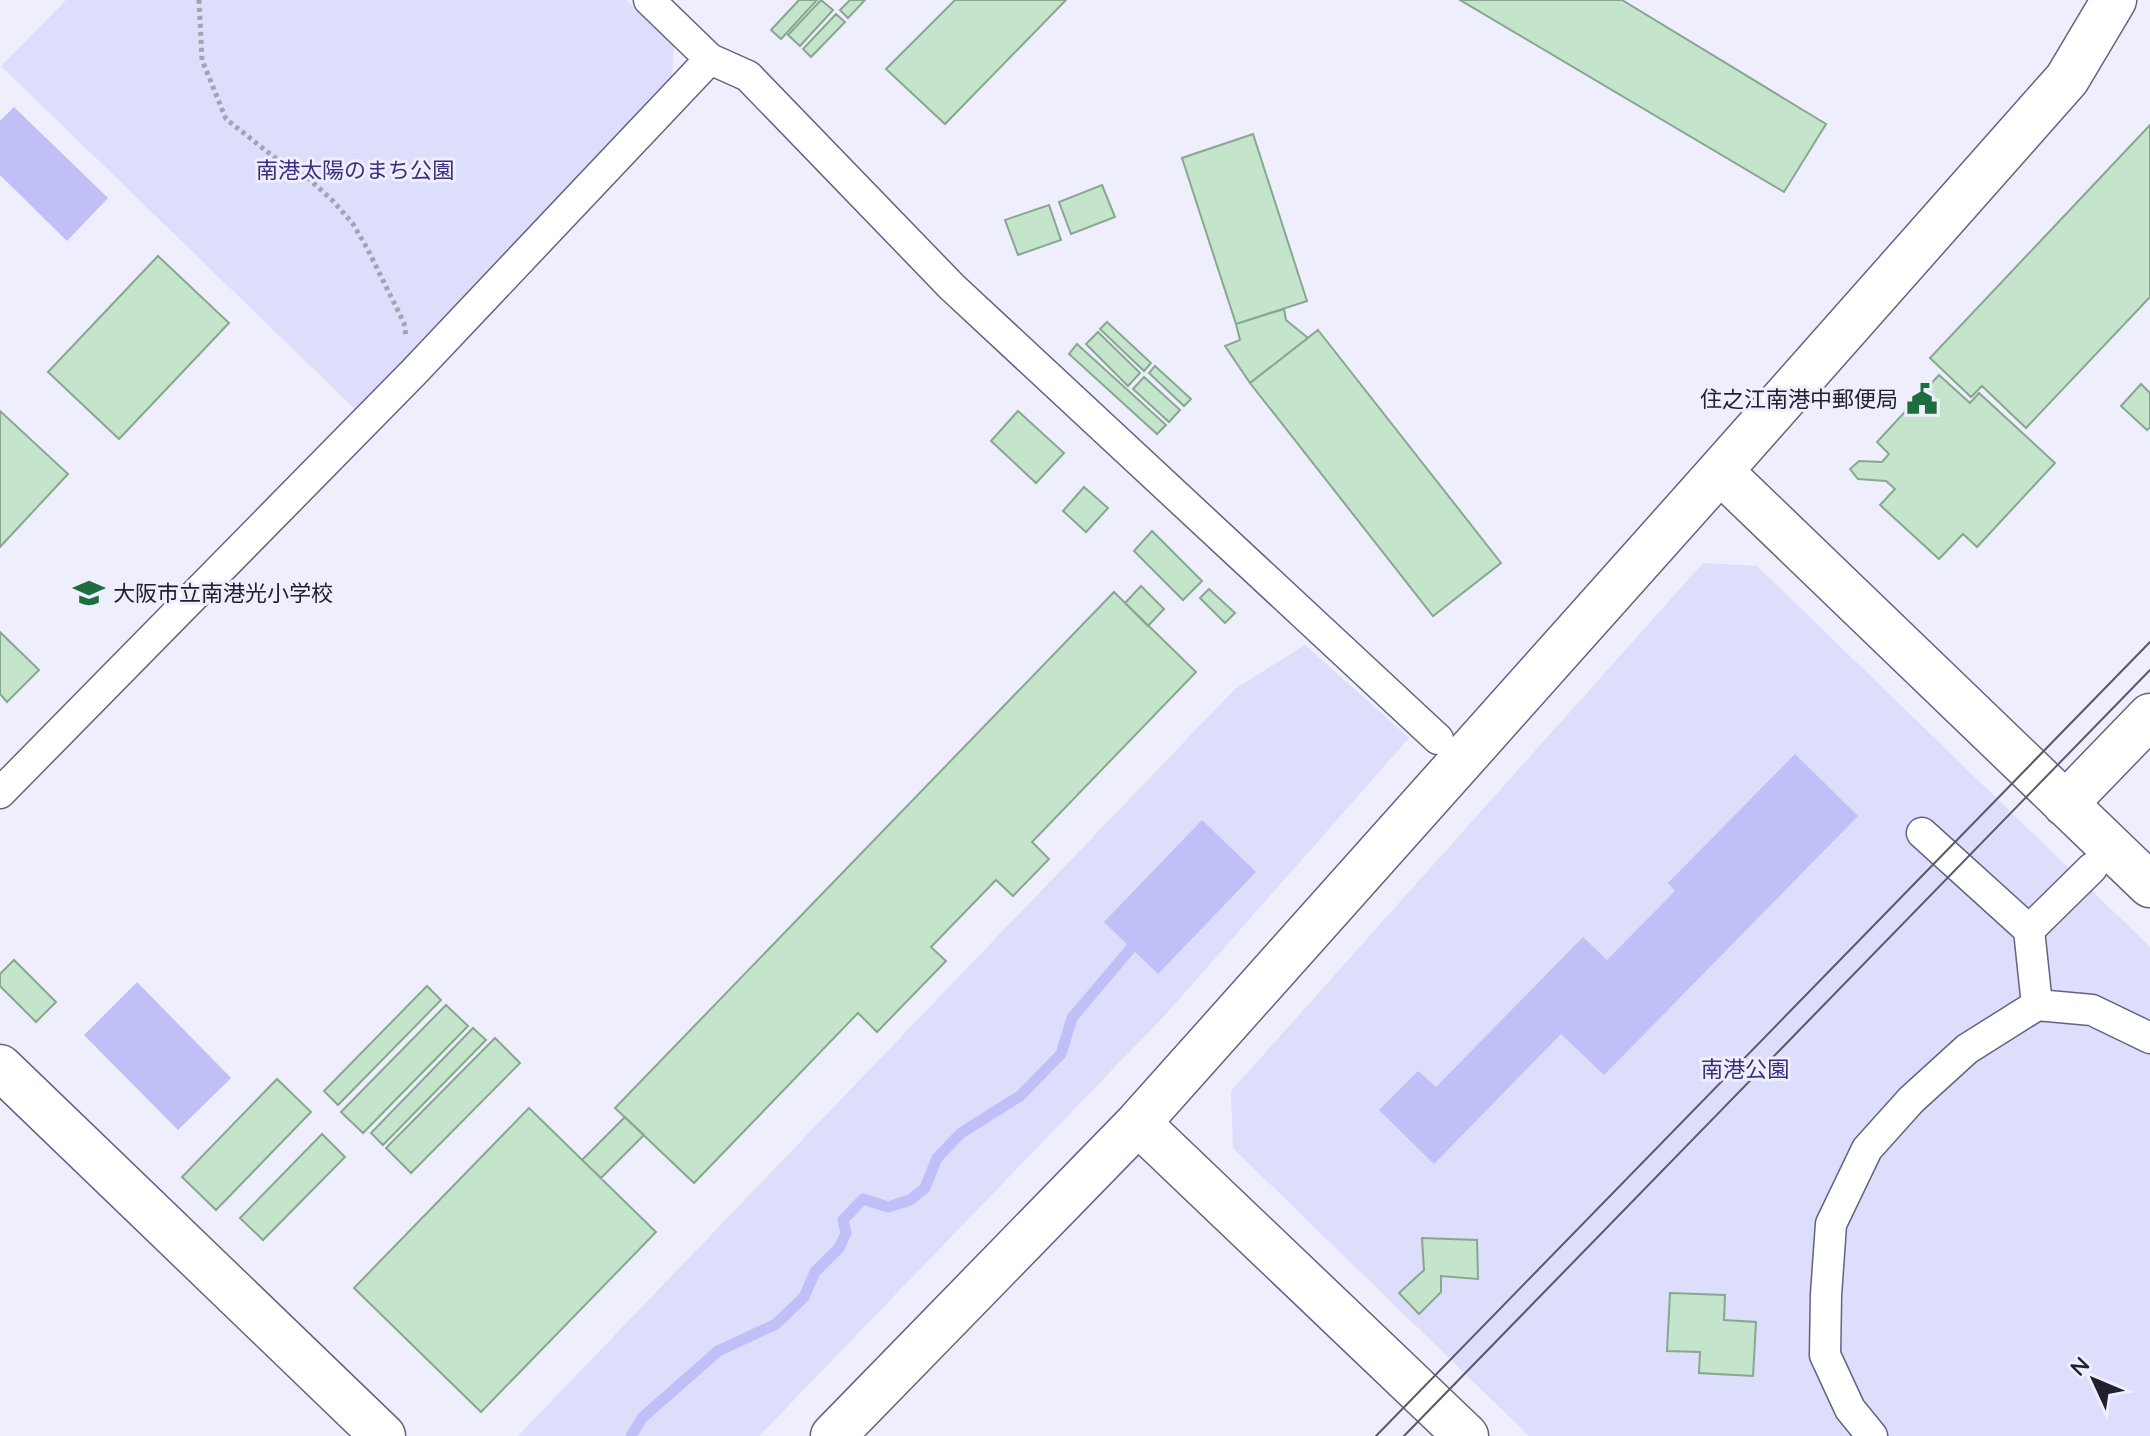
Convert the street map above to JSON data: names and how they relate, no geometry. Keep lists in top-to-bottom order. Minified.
{"parks":["南港太陽のまち公園","南港公園"],"places":{"public building":["住之江南港中郵便局"],"school or university":["大阪市立南港光小学校"]},"north":"top left"}
